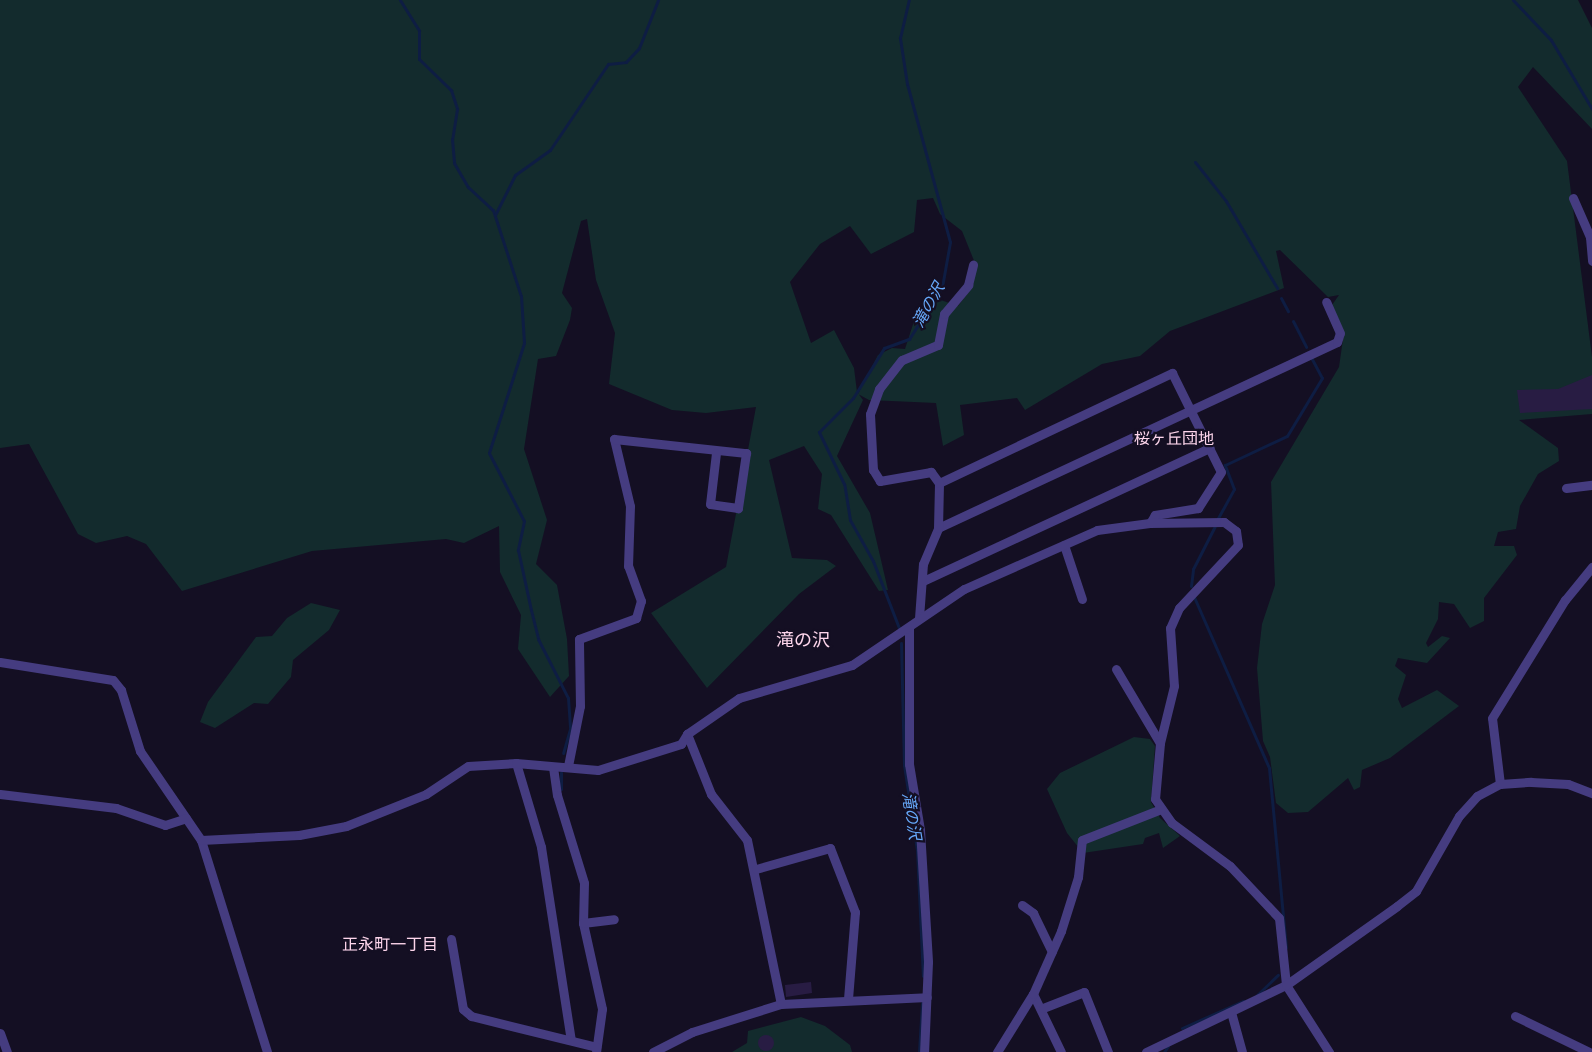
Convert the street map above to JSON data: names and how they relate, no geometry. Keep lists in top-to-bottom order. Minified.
{"districts":["桜ヶ丘団地","滝の沢","正永町一丁目"],"water":["滝の沢"]}
